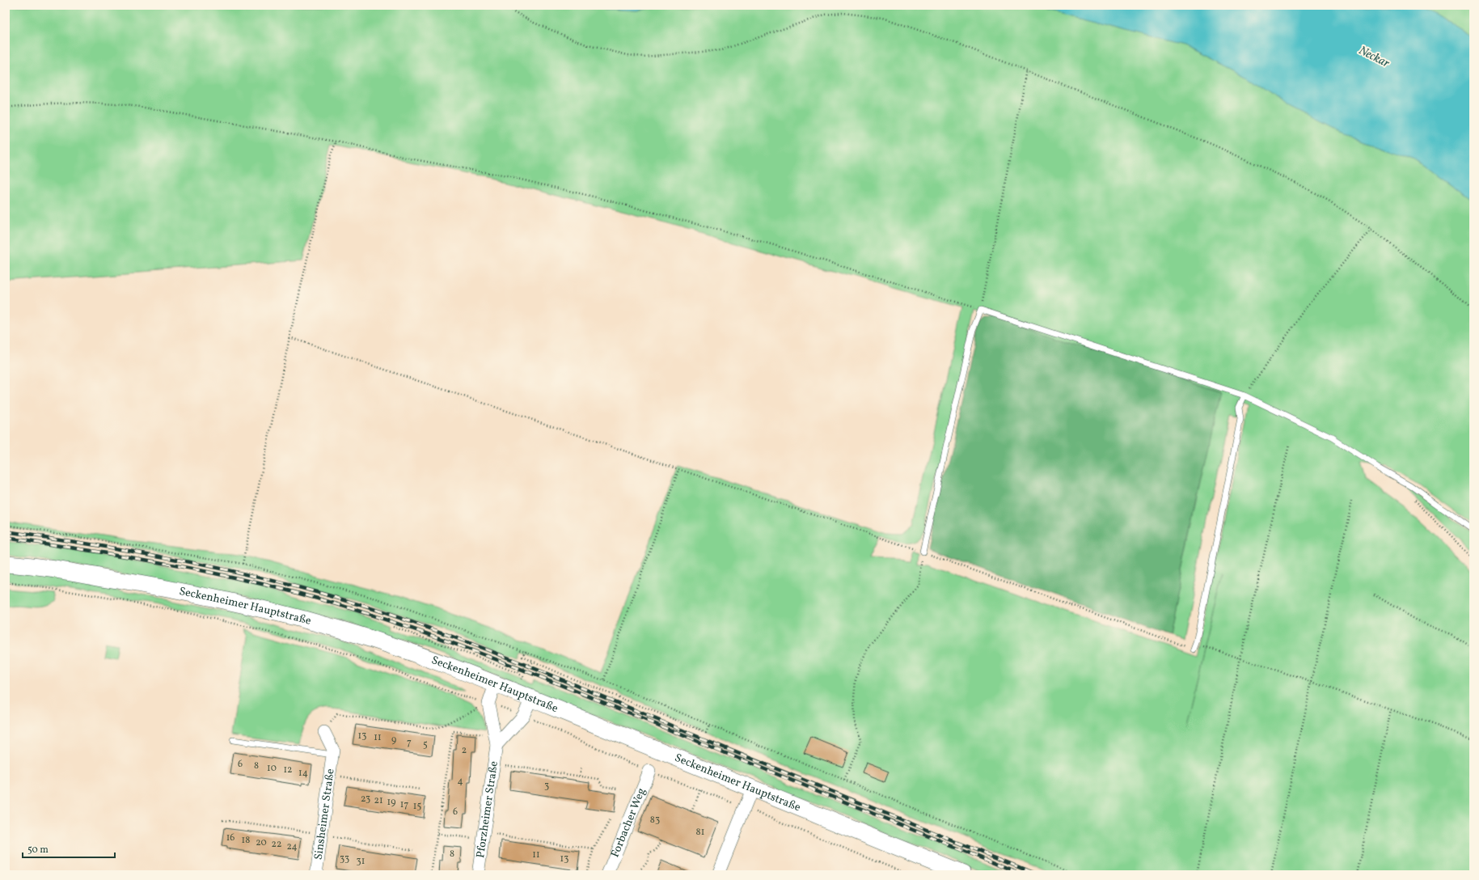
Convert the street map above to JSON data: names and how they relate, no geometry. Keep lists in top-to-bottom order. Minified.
{"streets":{"main road":["Seckenheimer Hauptstraße"],"street":["Pforzheimer Straße","Sinsheimer Straße","Forbacher Weg"]},"crossings":[["Seckenheimer Hauptstraße","Pforzheimer Straße"]],"water":["Neckar"],"house_numbers":["13","11","9","7","5","2","6","8","10","12","14","4","3","23","21","19","17","15","6","83","81","16","18","20","22","24","8","11","33","13","31"],"scale_bar":"50 m"}
